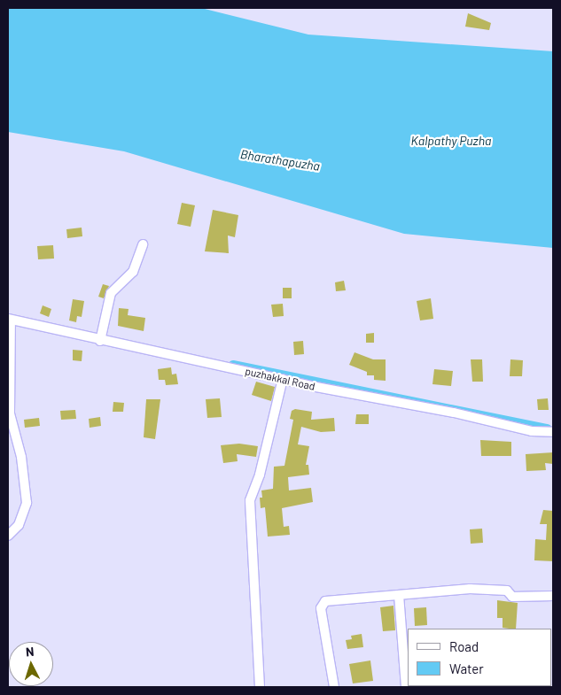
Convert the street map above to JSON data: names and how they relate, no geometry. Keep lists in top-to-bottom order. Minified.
{"streets":{"street":["puzhakkal Road"]},"water":["Kalpathy Puzha","Bharathapuzha"],"legend":["Road","Water"],"north":"top"}
